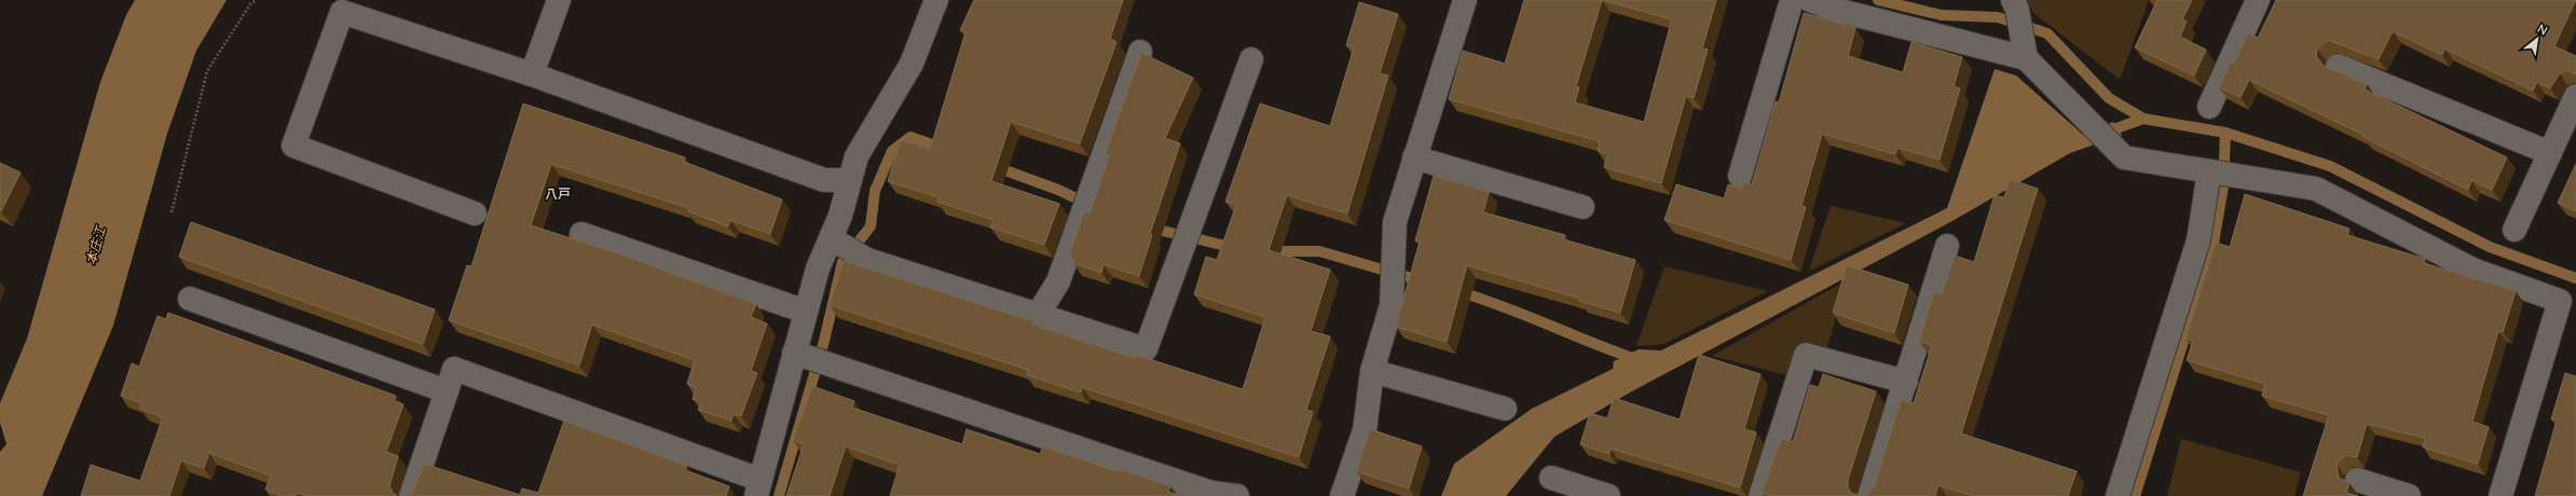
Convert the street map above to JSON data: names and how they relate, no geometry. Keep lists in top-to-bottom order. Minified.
{"districts":["八戸"],"water":["本庄江"],"north":"top right"}
